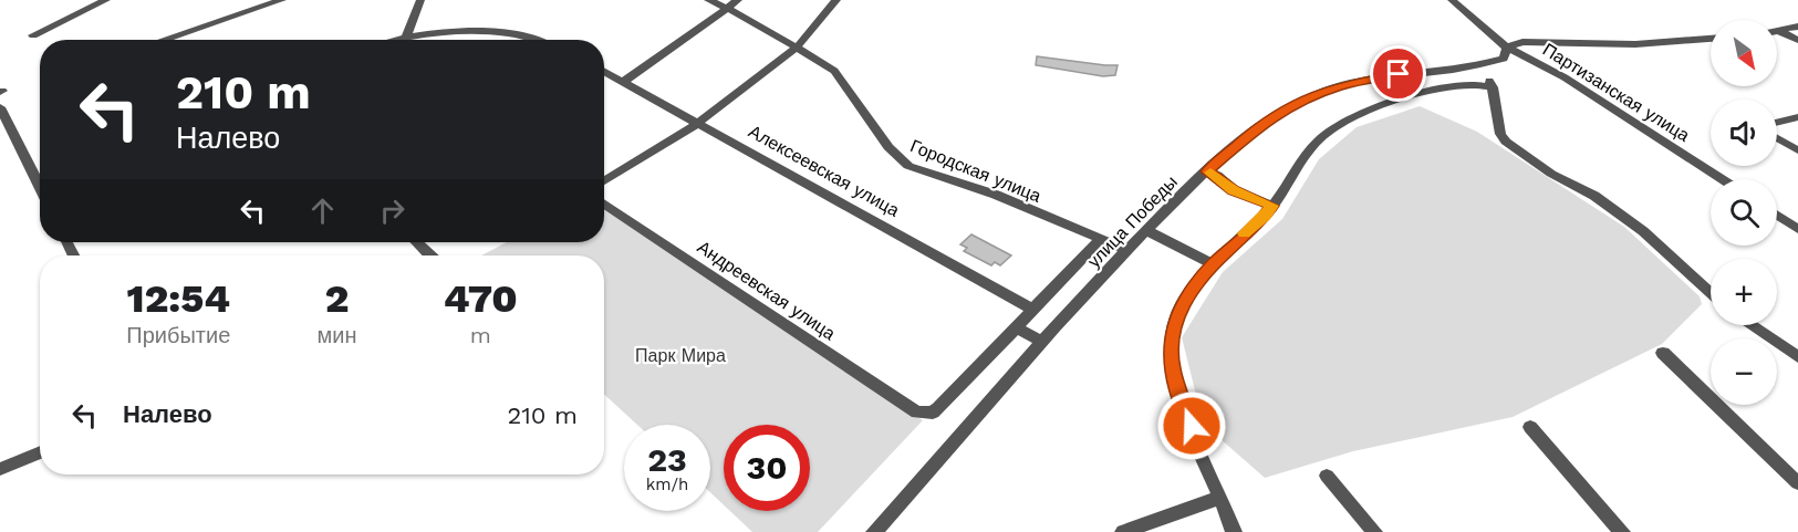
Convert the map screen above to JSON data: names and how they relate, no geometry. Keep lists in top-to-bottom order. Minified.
{"streets":{"street":["Партизанская улица","Алексеевская улица","Городская улица","улица Победы","Андреевская улица"]},"crossings":[["Партизанская улица","улица Победы"],["Городская улица","улица Победы"]],"parks":["Парк Мира"],"north":"bottom right","page":{"map_buttons":["+","−"],"turn":["210 m","Налево"],"eta":["12:54","Прибытие","2","мин","470","m"],"list":[{"name":"Налево","value":"210 m"}],"speed":"23 km/h","limit":"30"}}
